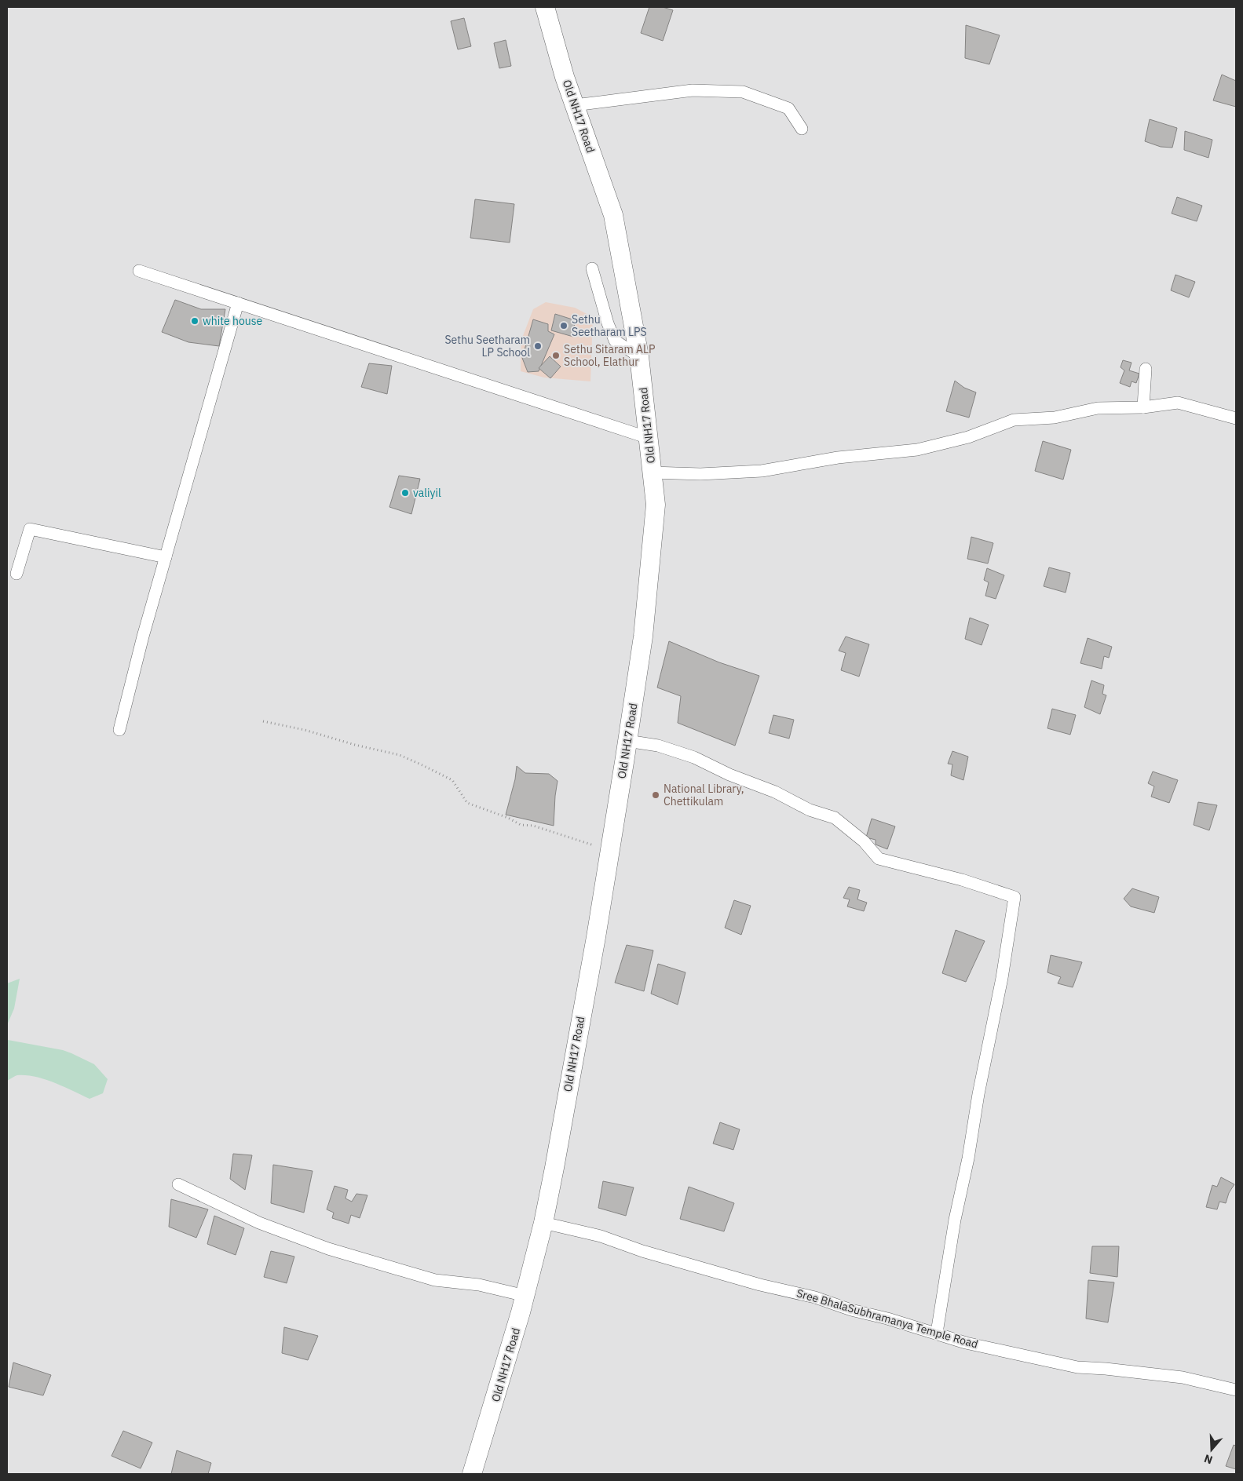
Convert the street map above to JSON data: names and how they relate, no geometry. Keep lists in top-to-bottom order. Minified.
{"streets":{"main road":["Old NH17 Road"],"street":["Sree BhalaSubhramanya Temple Road"]},"crossings":[["Old NH17 Road","Sree BhalaSubhramanya Temple Road"]],"places":["white house","Sethu Seetharam LPS","Sethu Seetharam LP School","Sethu Sitaram ALP School, Elathur","valiyil","National Library, Chettikulam"],"north":"bottom"}
